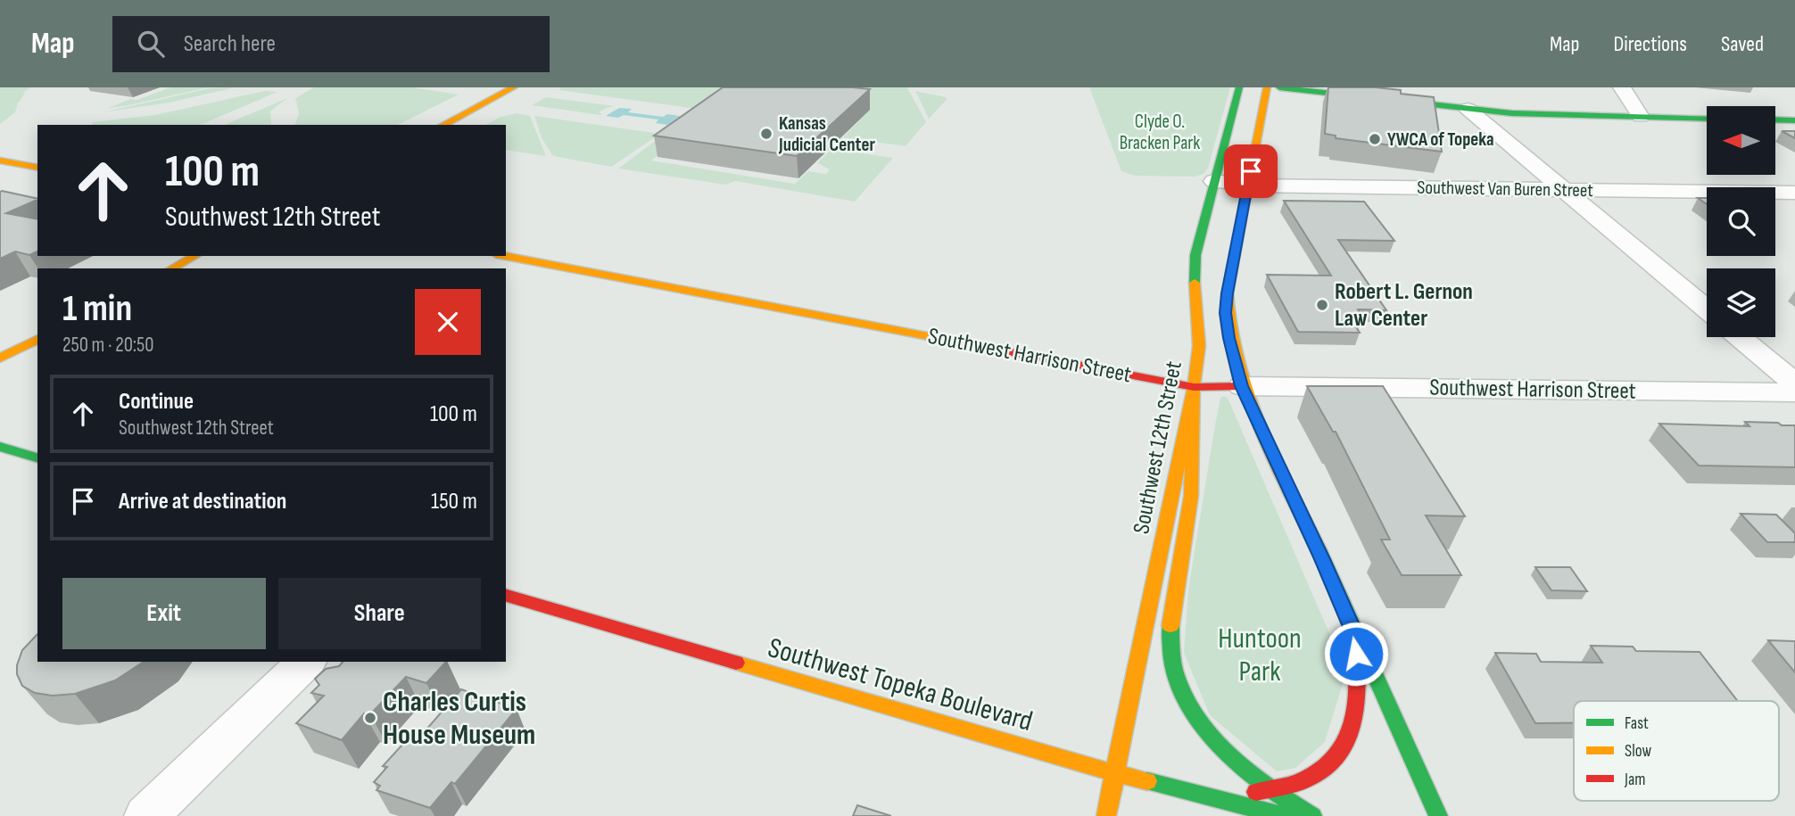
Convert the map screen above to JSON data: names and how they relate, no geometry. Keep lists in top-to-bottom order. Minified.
{"streets":{"main road":["Southwest Harrison Street","Southwest 12th Street","Southwest Topeka Boulevard"],"street":["Southwest Van Buren Street"]},"crossings":[["Southwest Van Buren Street","Southwest 12th Street"],["Southwest Harrison Street","Southwest 12th Street"],["Southwest 12th Street","Southwest Topeka Boulevard"]],"parks":["Clyde O. Bracken Park","Huntoon Park"],"places":["Kansas Judicial Center","YWCA of Topeka","Robert L. Gernon Law Center","Charles Curtis House Museum"],"legend":["Fast","Slow","Jam"],"north":"left","page":{"header":"Map","search":"Search here","nav":["Map","Directions","Saved"],"turn":["100 m","Southwest 12th Street"],"heading":["1 min","250 m · 20:50"],"list":[{"name":"Continue","note":"Southwest 12th Street","value":"100 m"},{"name":"Arrive at destination","value":"150 m"}],"buttons":["Exit","Share"]}}
